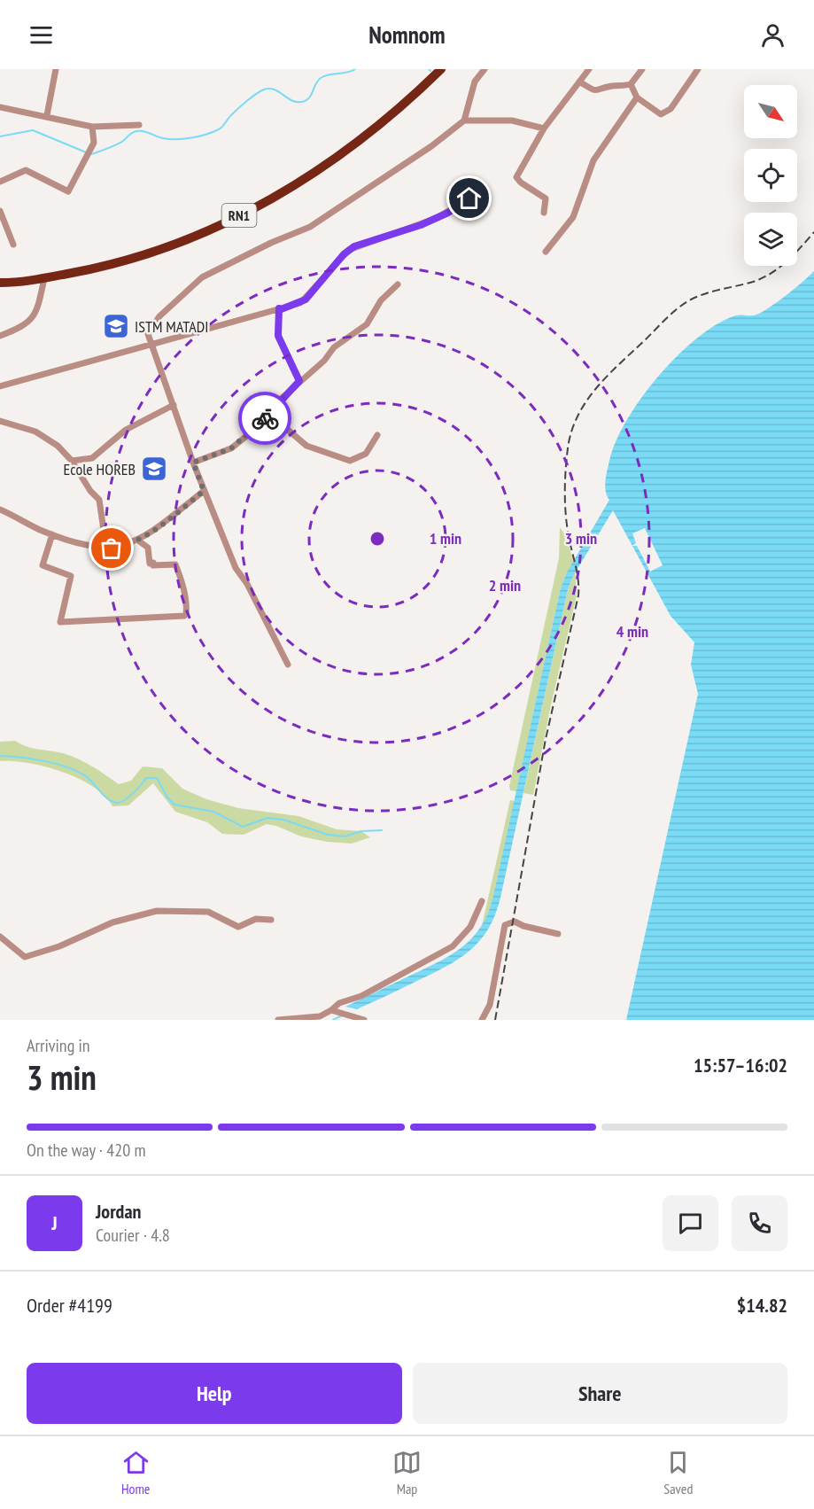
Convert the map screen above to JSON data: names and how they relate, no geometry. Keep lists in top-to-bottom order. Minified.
{"streets":{"highway":["RN1"]},"places":{"school or university":["ISTM MATADI","Ecole HOREB"]},"north":"bottom right","page":{"header":"Nomnom","heading":["3 min","Arriving in","15:57–16:02"],"panel":["Jordan","Courier · 4.8","Order #4199","$14.82"],"bar":"On the way · 420 m","round":"J","buttons":["Help","Share"],"tabs":["Home","Map","Saved"]},"rings":["1 min","3 min","2 min","4 min"]}
